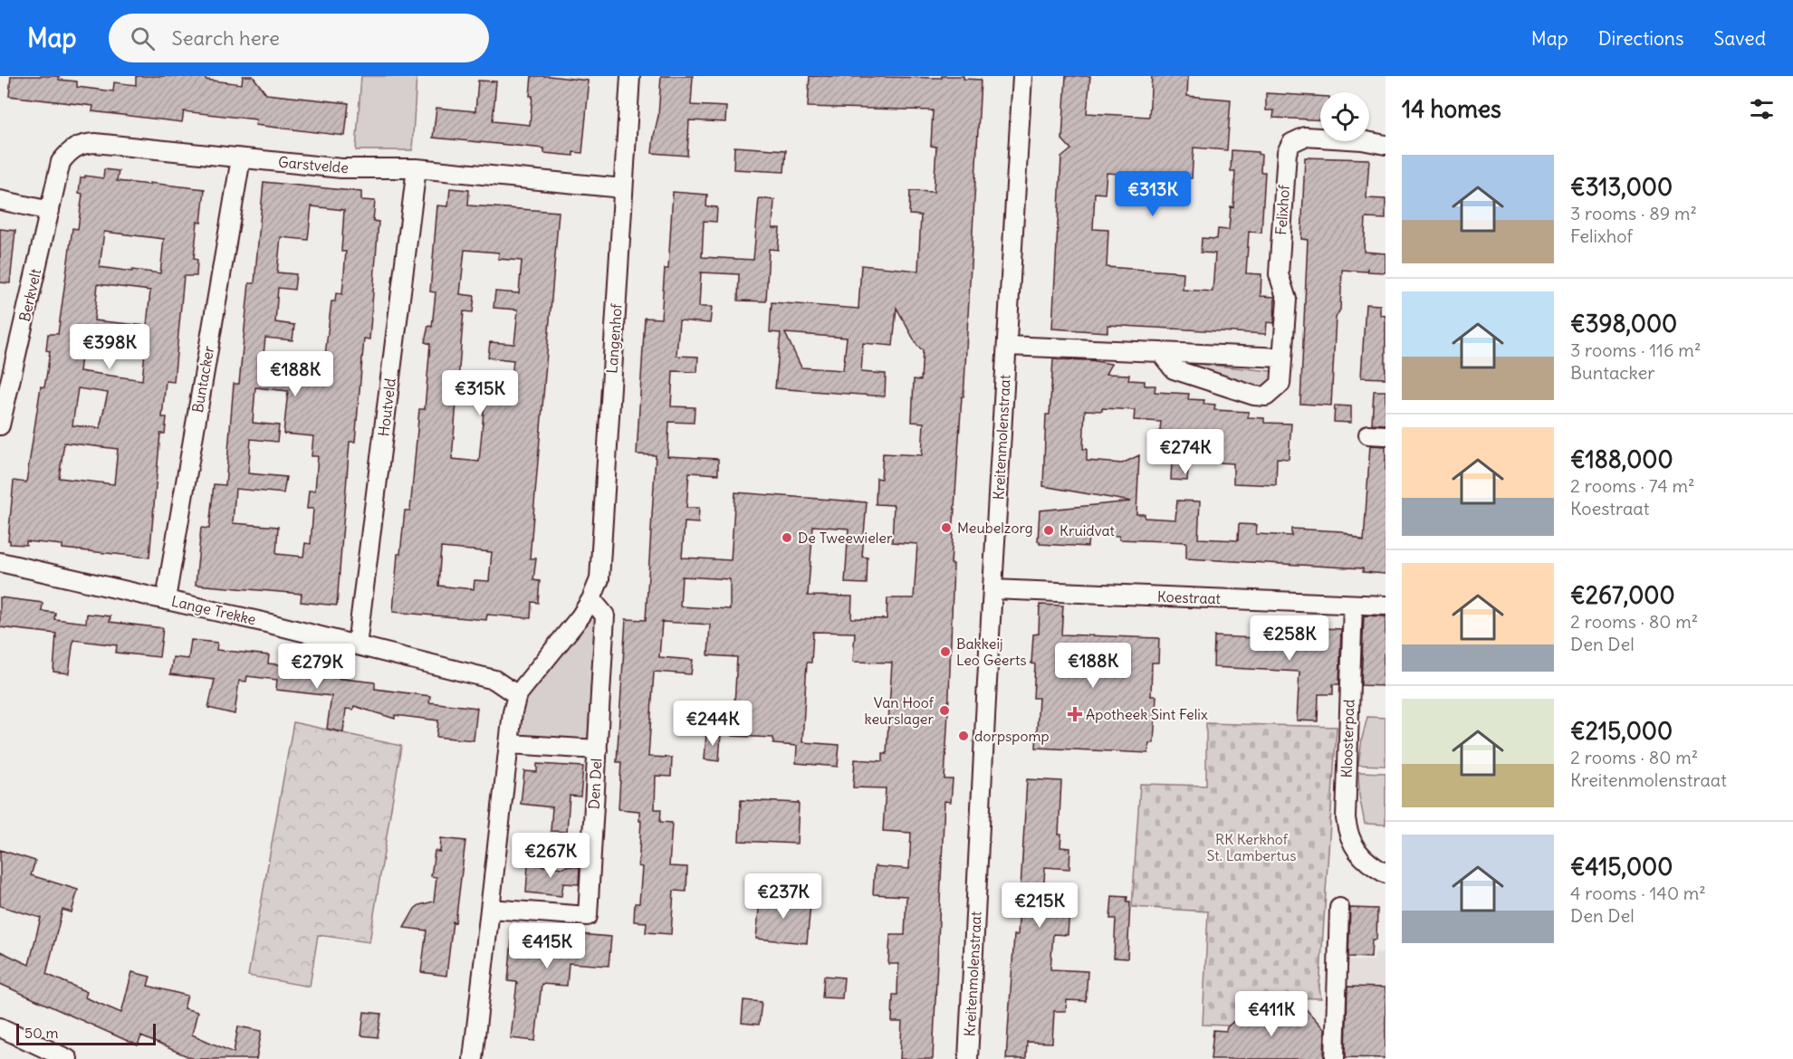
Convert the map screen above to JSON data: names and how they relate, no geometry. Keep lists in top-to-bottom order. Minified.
{"streets":{"street":["Garstvelde","Felixhof","Berkvelt","Langenhof","Buntacker","Houtveld","Kreitenmolenstraat","Koestraat","Lange Trekke","Kloosterpad","Den Del"]},"crossings":[["Garstvelde","Berkvelt"],["Garstvelde","Langenhof"],["Garstvelde","Buntacker"],["Garstvelde","Houtveld"],["Langenhof","Lange Trekke"],["Langenhof","Den Del"],["Buntacker","Lange Trekke"],["Houtveld","Lange Trekke"],["Kreitenmolenstraat","Koestraat"],["Koestraat","Kloosterpad"]],"parks":["RK Kerkhof St. Lambertus"],"places":{"other":["Meubelzorg","Kruidvat","De Tweewieler","Bakkeij Leo Geerts","Van Hoof keurslager","dorpspomp"],"health":["Apotheek Sint Felix"]},"scale_bar":"50 m","page":{"header":"Map","search":"Search here","nav":["Map","Directions","Saved"],"heading":"14 homes","list":[{"name":"€313,000","note":"3 rooms · 89 m² · Felixhof"},{"name":"€398,000","note":"3 rooms · 116 m² · Buntacker"},{"name":"€188,000","note":"2 rooms · 74 m² · Koestraat"},{"name":"€267,000","note":"2 rooms · 80 m² · Den Del"},{"name":"€215,000","note":"2 rooms · 80 m² · Kreitenmolenstraat"},{"name":"€415,000","note":"4 rooms · 140 m² · Den Del"}],"price":["€313K","€398K","€188K","€315K","€274K","€258K","€188K","€279K","€244K","€267K","€237K","€215K","€415K","€411K"],"scale":"50 m"}}
